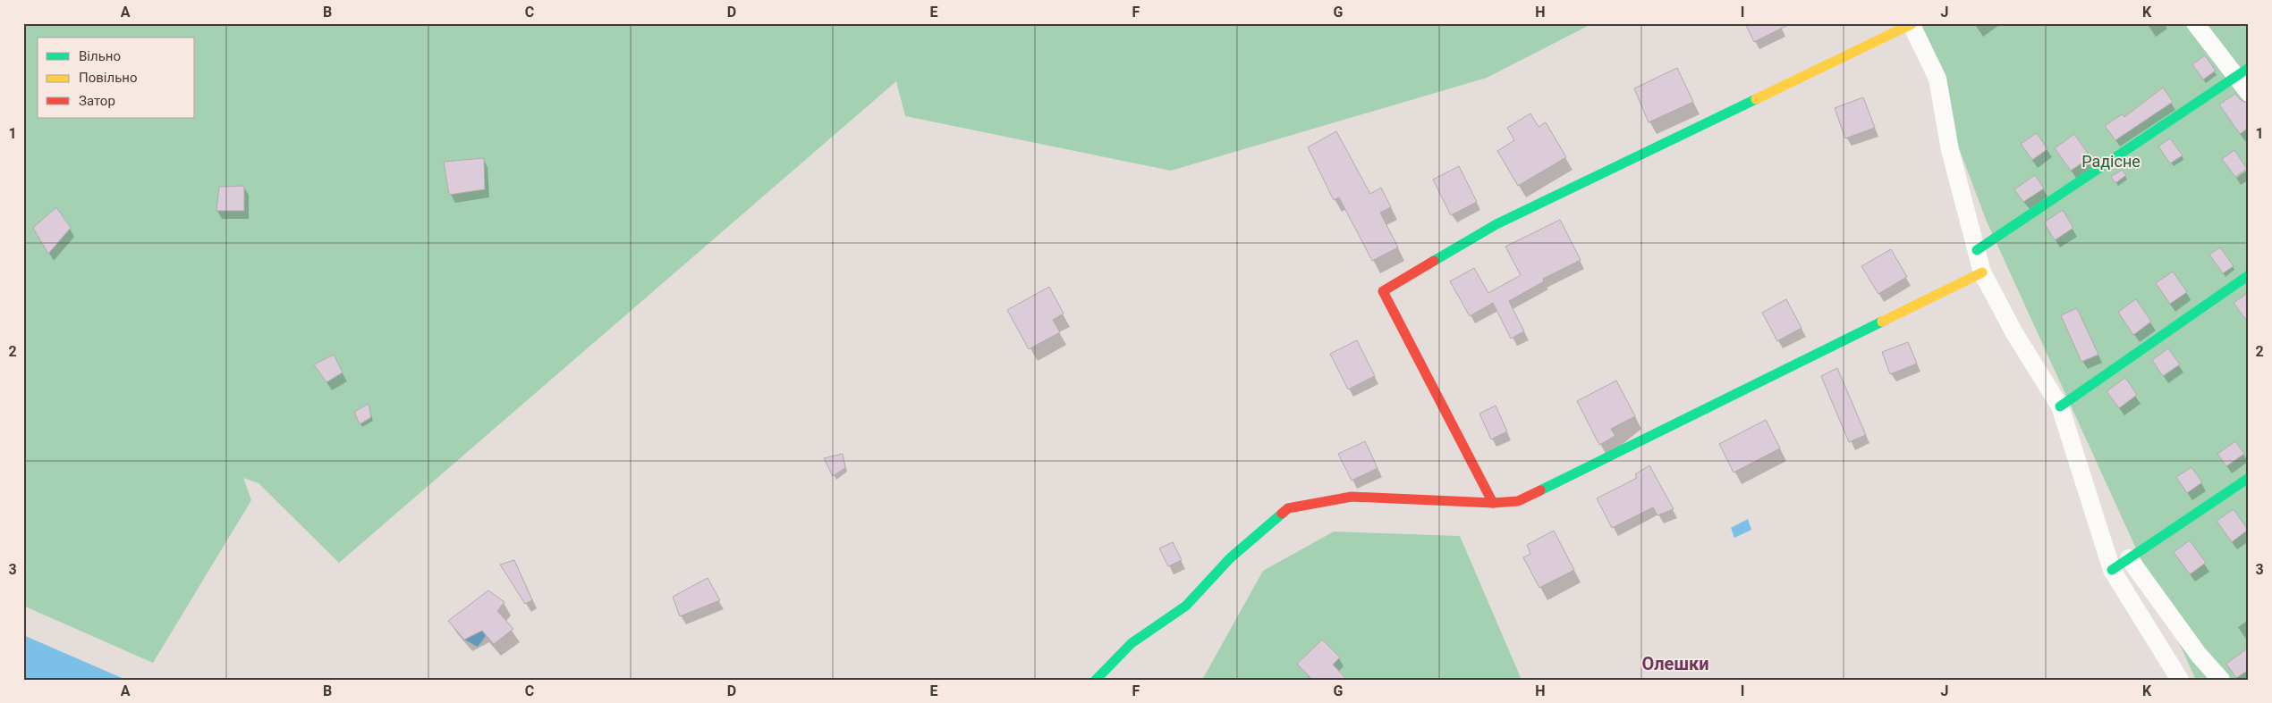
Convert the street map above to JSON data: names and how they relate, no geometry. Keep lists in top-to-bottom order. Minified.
{"districts":["Олешки"],"parks":["Радісне"],"legend":["Вільно","Повільно","Затор"],"grid":{"columns":["A","B","C","D","E","F","G","H","I","J","K"],"rows":["1","2","3"]}}
